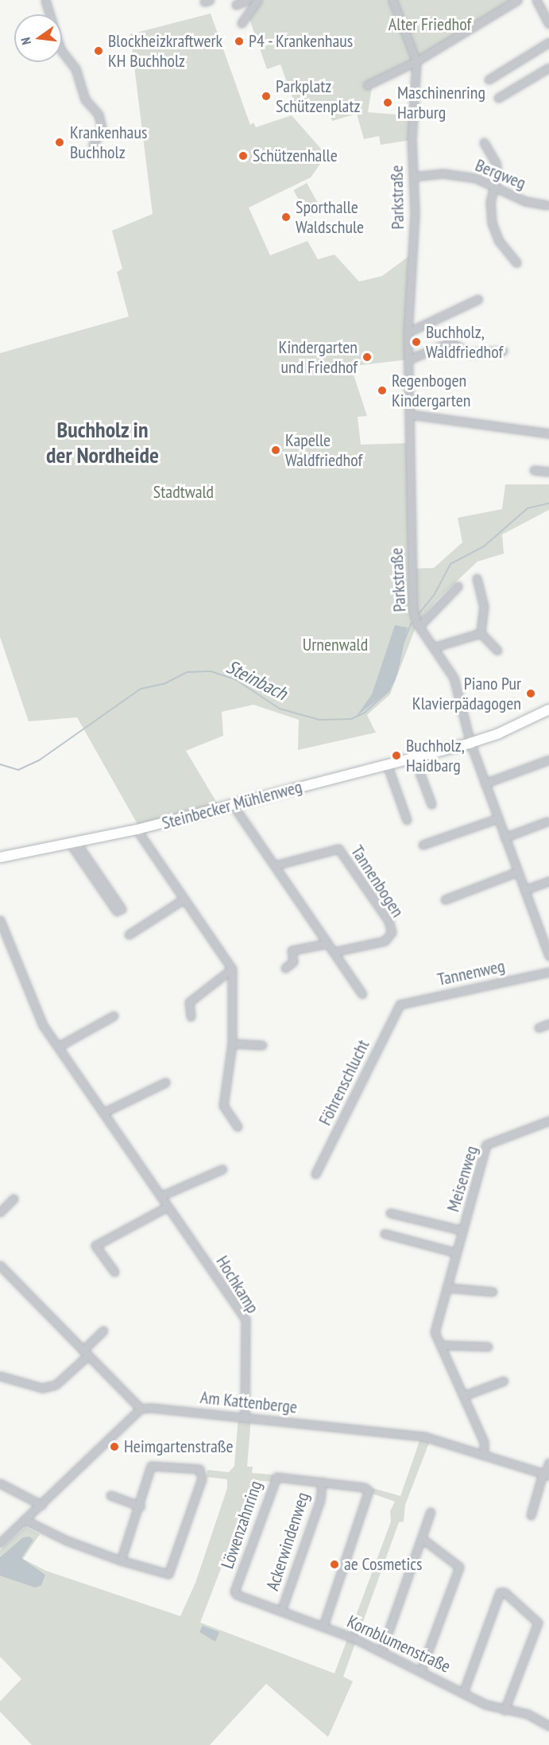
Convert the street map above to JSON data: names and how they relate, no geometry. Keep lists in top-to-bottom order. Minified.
{"streets":{"street":["Bergweg","Parkstraße","Steinbecker Mühlenweg","Tannenbogen","Tannenweg","Föhrenschlucht","Meisenweg","Hochkamp","Am Kattenberge","Löwenzahnring","Ackerwindenweg","Kornblumenstraße"]},"crossings":[["Bergweg","Parkstraße"],["Parkstraße","Steinbecker Mühlenweg"],["Tannenweg","Föhrenschlucht"],["Meisenweg","Am Kattenberge"],["Hochkamp","Am Kattenberge"],["Löwenzahnring","Ackerwindenweg"],["Löwenzahnring","Kornblumenstraße"],["Ackerwindenweg","Kornblumenstraße"]],"districts":["Buchholz in der Nordheide"],"water":["Steinbach"],"parks":["Alter Friedhof","Stadtwald","Urnenwald"],"places":["P4 - Krankenhaus","Blockheizkraftwerk KH Buchholz","Parkplatz Schützenplatz","Maschinenring Harburg","Krankenhaus Buchholz","Schützenhalle","Sporthalle Waldschule","Buchholz, Waldfriedhof","Kindergarten und Friedhof","Regenbogen Kindergarten","Kapelle Waldfriedhof","Piano Pur Klavierpädagogen","Buchholz, Haidbarg","Heimgartenstraße","ae Cosmetics"],"north":"left"}
